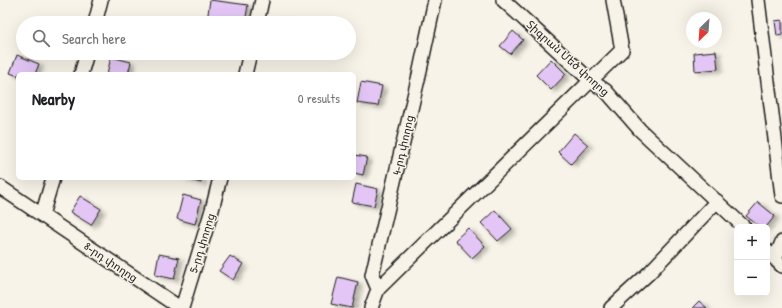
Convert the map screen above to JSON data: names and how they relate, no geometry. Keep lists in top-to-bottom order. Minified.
{"streets":{"street":["Տիգրան Մեծ փողոց","4-րդ փողոց","5-րդ փողոց","8-րդ փողոց"]},"crossings":[["5-րդ փողոց","8-րդ փողոց"]],"north":"bottom left","page":{"search":"Search here","heading":["Nearby","0 results"],"map_buttons":["+","−"]}}
